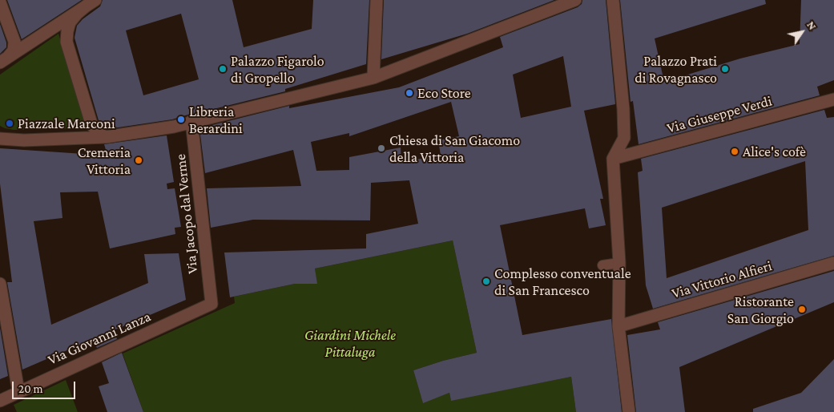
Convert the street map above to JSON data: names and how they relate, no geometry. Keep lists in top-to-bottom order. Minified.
{"streets":{"street":["Via Giuseppe Verdi","Via Jacopo dal Verme","Via Vittorio Alfieri","Via Giovanni Lanza"]},"crossings":[["Via Jacopo dal Verme","Via Giovanni Lanza"]],"parks":["Giardini Michele Pittaluga"],"places":["Palazzo Figarolo di Gropello","Palazzo Prati di Rovagnasco","Eco Store","Libreria Berardini","Piazzale Marconi","Chiesa di San Giacomo della Vittoria","Alice's cofè","Cremeria Vittoria","Complesso conventuale di San Francesco","Ristorante San Giorgio"],"scale_bar":"20 m","north":"top right"}
